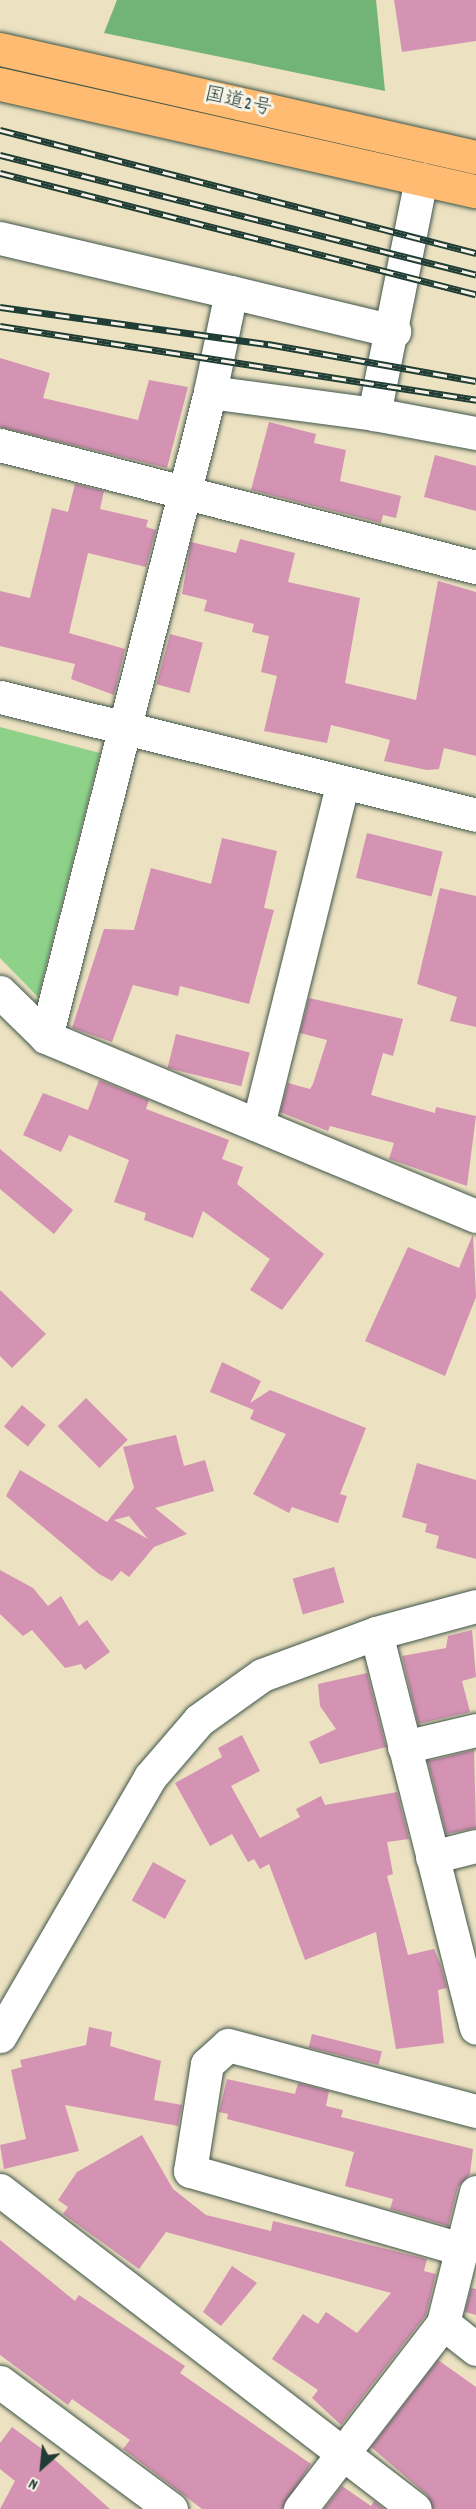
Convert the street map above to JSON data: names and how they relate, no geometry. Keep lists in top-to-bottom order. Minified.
{"streets":{"highway":["国道2号"]},"north":"bottom left"}
